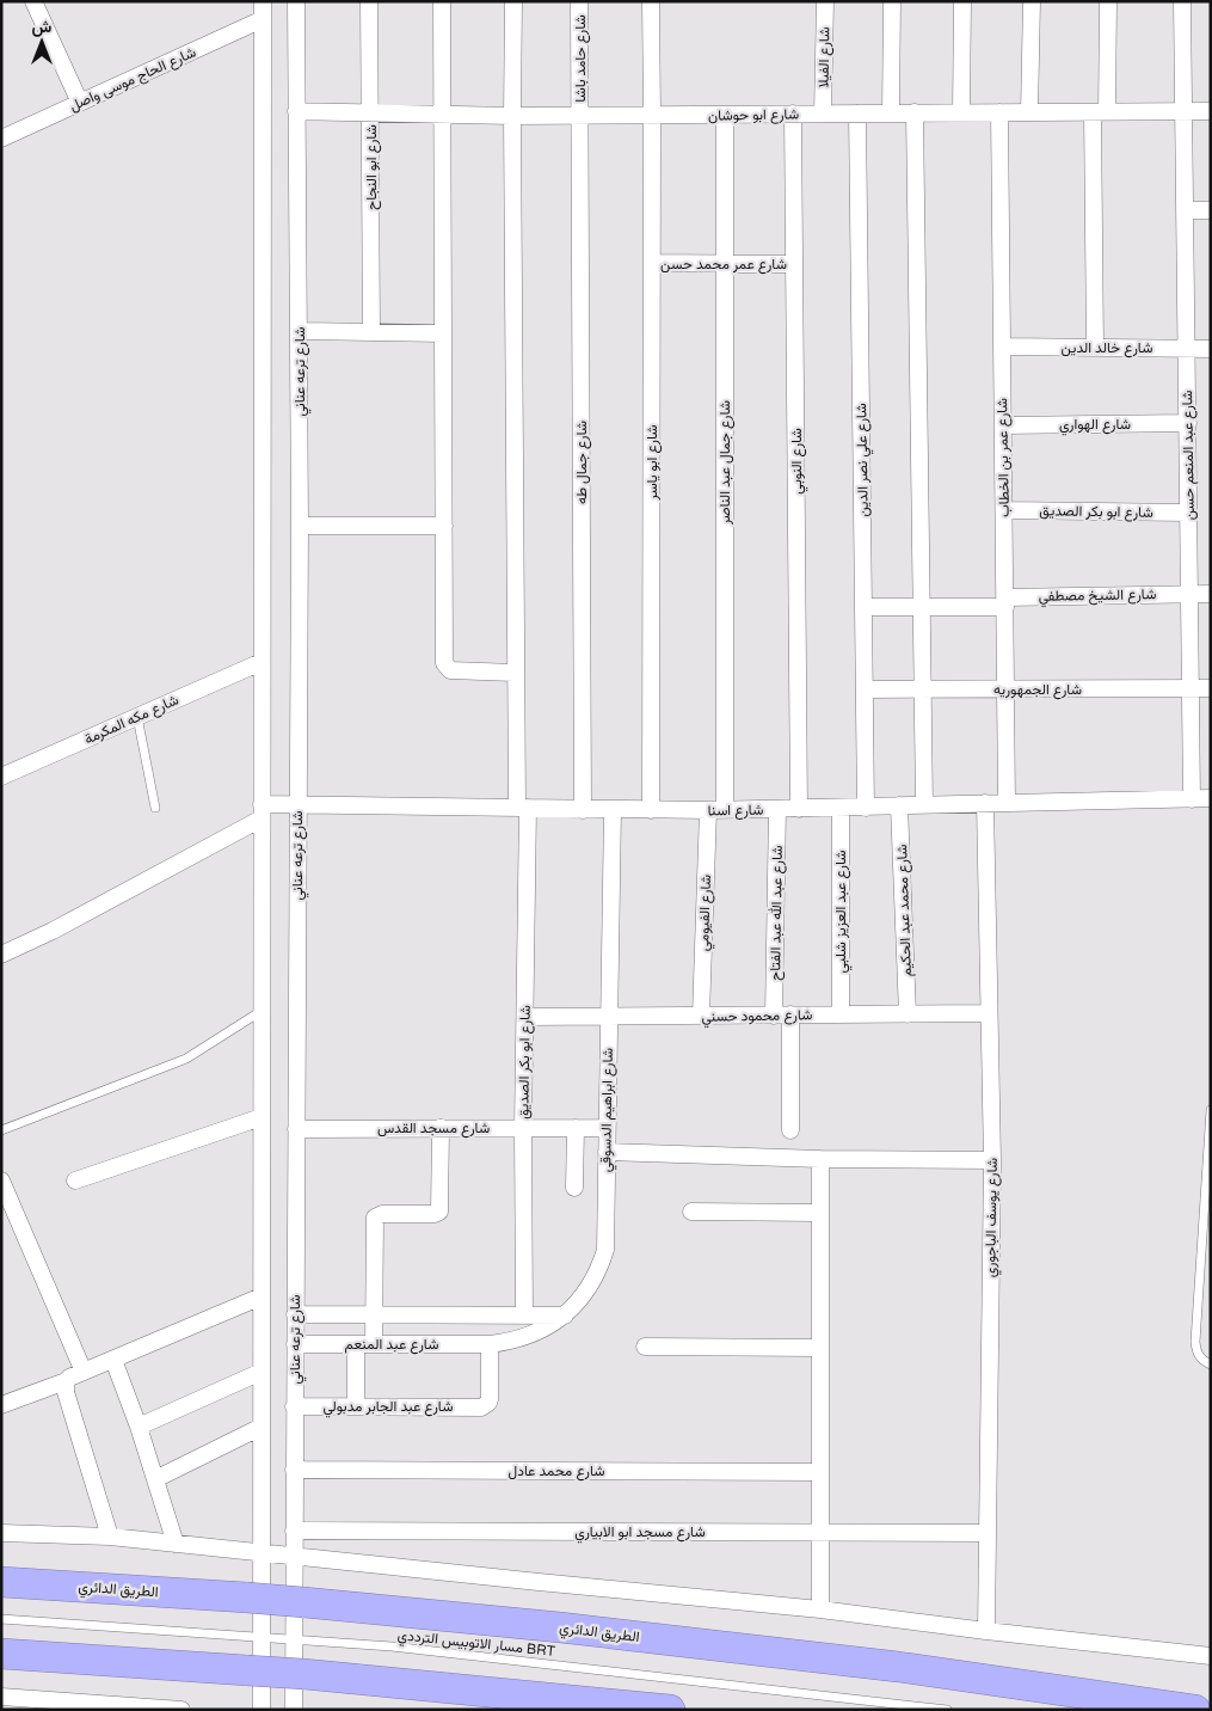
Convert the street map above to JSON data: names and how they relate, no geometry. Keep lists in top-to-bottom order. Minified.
{"streets":{"highway":["الطريق الدائري"],"street":["شارع الفيلا","شارع حامد باشا","شارع الحاج موسى واصل","شارع ابو حوشان","شارع ابو النجاح","شارع عمر محمد حسن","شارع خالد الدين","شارع ترعه عناني","شارع الهواري","شارع عبد المنعم حسن","شارع عمر بن الخطاب","شارع علي نصر الدين","شارع النوبي","شارع جمال طه","شارع ابو ياسر","شارع جمال عبد الناصر","شارع ابو بكر الصديق","شارع الشيخ مصطفي","شارع الجمهوريه","شارع مكه المكرمة","شارع اسنا","شارع محمد عبد الحكيم","شارع عبد العزيز شلبي","شارع الفيومي","شارع عبد الله عبد الفتاح","شارع محمود حسني","شارع ابراهيم الدسوقي","شارع مسجد القدس","شارع يوسف الباجوري","شارع عبد المنعم","شارع عبد الجابر مدبولي","شارع محمد عادل","شارع مسجد ابو الابياري"],"lane":["مسار الاتوبيس الترددي BRT"]},"crossings":[["شارع الفيلا","شارع ابو حوشان"],["شارع حامد باشا","شارع ابو حوشان"],["شارع حامد باشا","شارع جمال طه"],["شارع ابو حوشان","شارع ابو النجاح"],["شارع ابو حوشان","شارع ترعه عناني"],["شارع ابو حوشان","شارع عبد المنعم حسن"],["شارع ابو حوشان","شارع عمر بن الخطاب"],["شارع ابو حوشان","شارع علي نصر الدين"],["شارع ابو حوشان","شارع النوبي"],["شارع ابو حوشان","شارع جمال طه"],["شارع ابو حوشان","شارع ابو ياسر"],["شارع ابو حوشان","شارع جمال عبد الناصر"],["شارع ابو حوشان","شارع ابو بكر الصديق"],["شارع عمر محمد حسن","شارع النوبي"],["شارع عمر محمد حسن","شارع ابو ياسر"],["شارع عمر محمد حسن","شارع جمال عبد الناصر"],["شارع خالد الدين","شارع عبد المنعم حسن"],["شارع خالد الدين","شارع عمر بن الخطاب"],["شارع ترعه عناني","شارع اسنا"],["شارع ترعه عناني","شارع مسجد القدس"],["شارع ترعه عناني","شارع عبد المنعم"],["شارع ترعه عناني","شارع عبد الجابر مدبولي"],["شارع ترعه عناني","شارع محمد عادل"],["شارع ترعه عناني","شارع مسجد ابو الابياري"],["شارع الهواري","شارع عبد المنعم حسن"],["شارع الهواري","شارع عمر بن الخطاب"],["شارع عبد المنعم حسن","شارع ابو بكر الصديق"],["شارع عبد المنعم حسن","شارع الشيخ مصطفي"],["شارع عبد المنعم حسن","شارع الجمهوريه"],["شارع عبد المنعم حسن","شارع اسنا"],["شارع عمر بن الخطاب","شارع ابو بكر الصديق"],["شارع عمر بن الخطاب","شارع الشيخ مصطفي"],["شارع عمر بن الخطاب","شارع الجمهوريه"],["شارع عمر بن الخطاب","شارع اسنا"],["شارع علي نصر الدين","شارع الشيخ مصطفي"],["شارع علي نصر الدين","شارع الجمهوريه"],["شارع علي نصر الدين","شارع اسنا"],["شارع النوبي","شارع اسنا"],["شارع جمال طه","شارع اسنا"],["شارع ابو ياسر","شارع اسنا"],["شارع جمال عبد الناصر","شارع اسنا"],["شارع جمال عبد الناصر","شارع الفيومي"],["شارع ابو بكر الصديق","شارع اسنا"],["شارع ابو بكر الصديق","شارع محمود حسني"],["شارع ابو بكر الصديق","شارع مسجد القدس"],["شارع اسنا","شارع محمد عبد الحكيم"],["شارع اسنا","شارع عبد العزيز شلبي"],["شارع اسنا","شارع الفيومي"],["شارع اسنا","شارع عبد الله عبد الفتاح"],["شارع اسنا","شارع ابراهيم الدسوقي"],["شارع اسنا","شارع يوسف الباجوري"],["شارع محمد عبد الحكيم","شارع محمود حسني"],["شارع عبد العزيز شلبي","شارع محمود حسني"],["شارع الفيومي","شارع محمود حسني"],["شارع عبد الله عبد الفتاح","شارع محمود حسني"],["شارع محمود حسني","شارع ابراهيم الدسوقي"],["شارع محمود حسني","شارع يوسف الباجوري"],["شارع ابراهيم الدسوقي","شارع مسجد القدس"],["شارع ابراهيم الدسوقي","شارع عبد المنعم"],["شارع ابراهيم الدسوقي","شارع عبد الجابر مدبولي"],["شارع يوسف الباجوري","شارع مسجد ابو الابياري"],["شارع عبد المنعم","شارع عبد الجابر مدبولي"]],"north":"top"}
